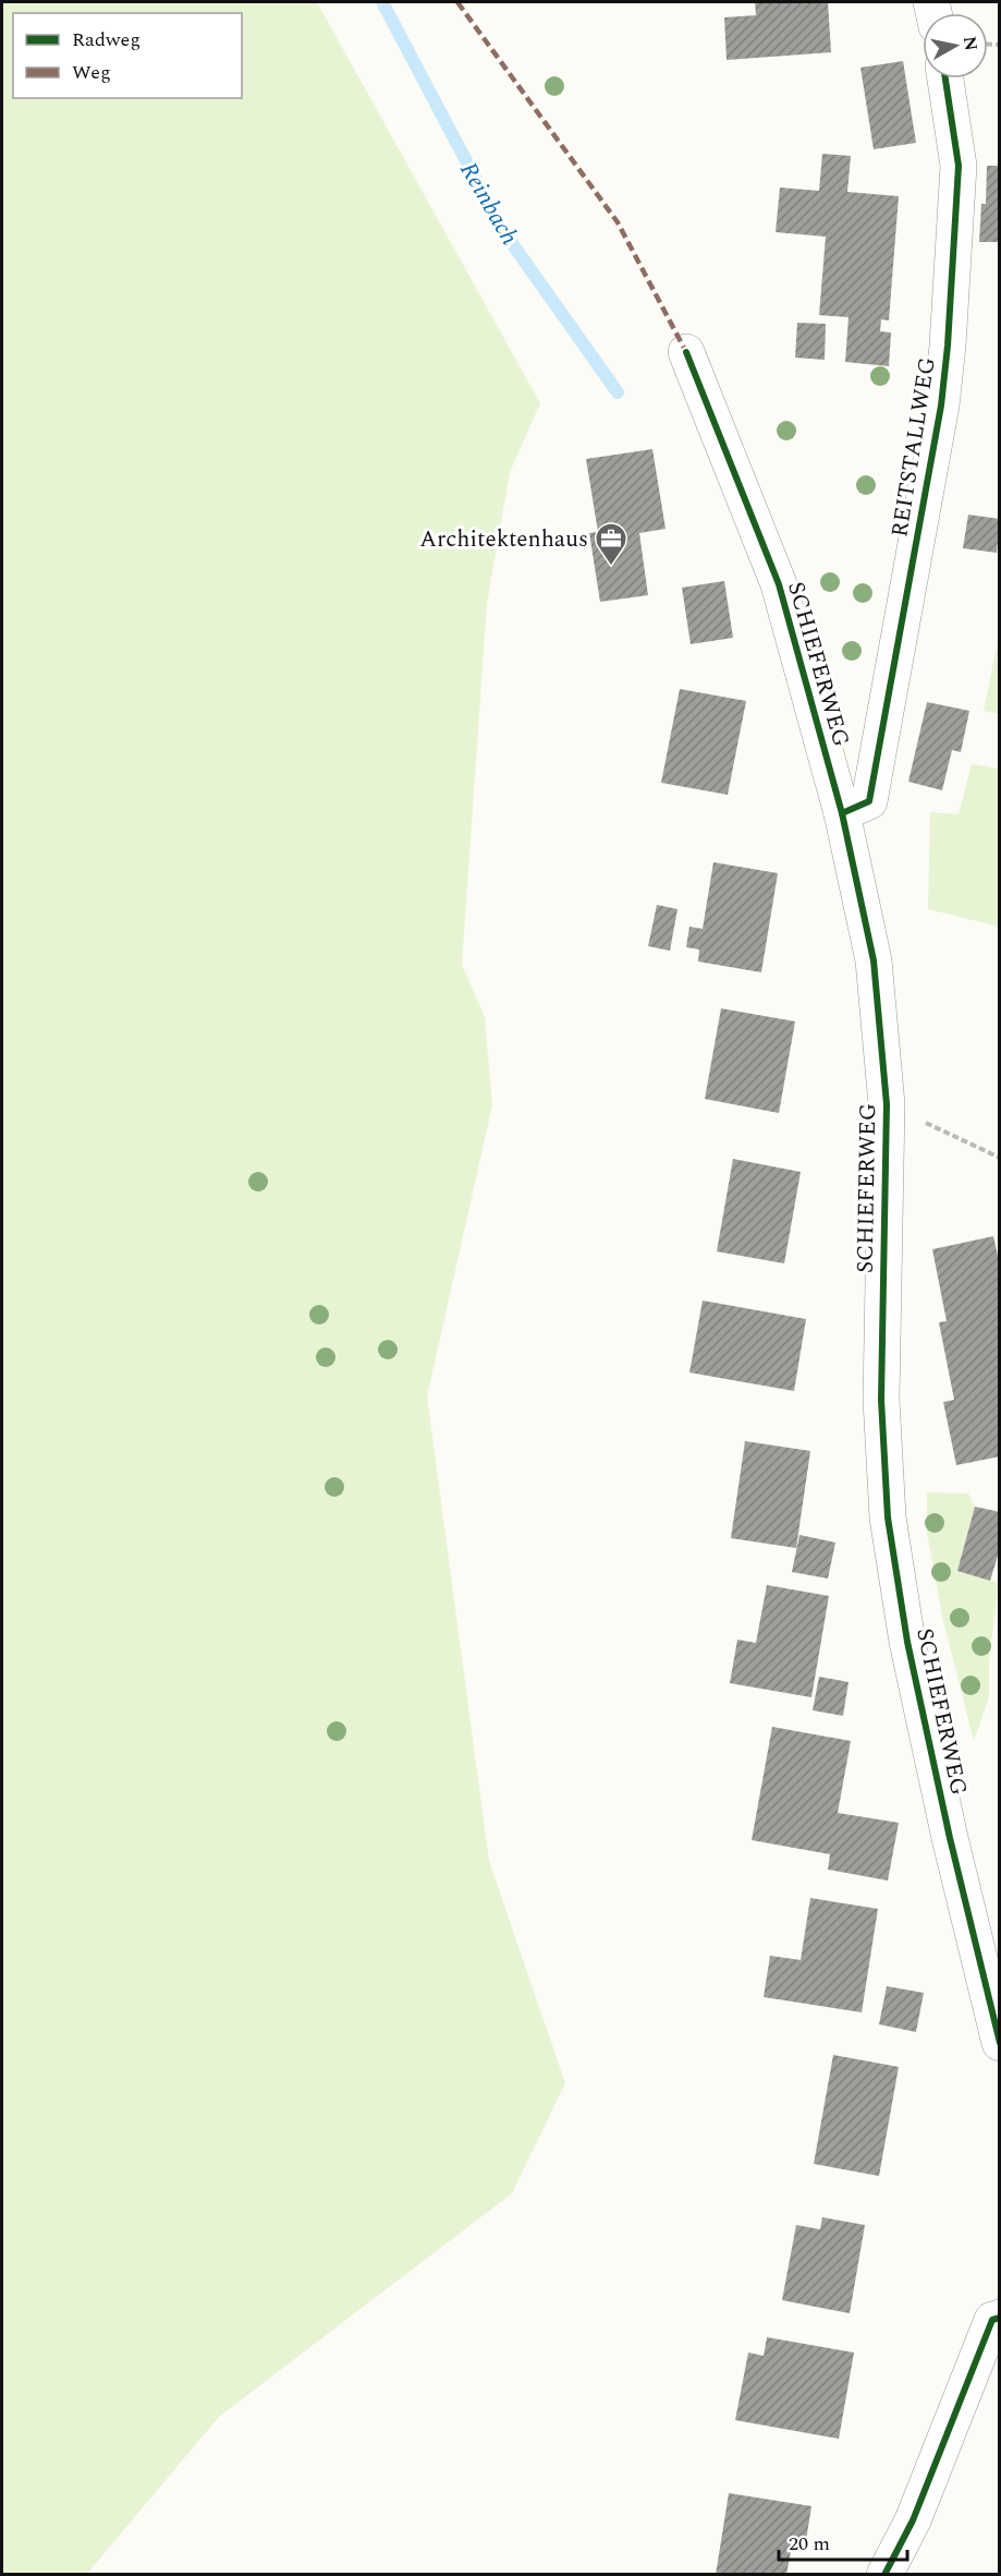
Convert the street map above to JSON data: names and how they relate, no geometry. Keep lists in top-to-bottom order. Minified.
{"streets":{"street":["REITSTALLWEG","SCHIEFERWEG"]},"crossings":[["REITSTALLWEG","SCHIEFERWEG"]],"water":["Reinbach"],"places":{"office":["Architektenhaus"]},"legend":["Radweg","Weg"],"scale_bar":"20 m","north":"right"}
